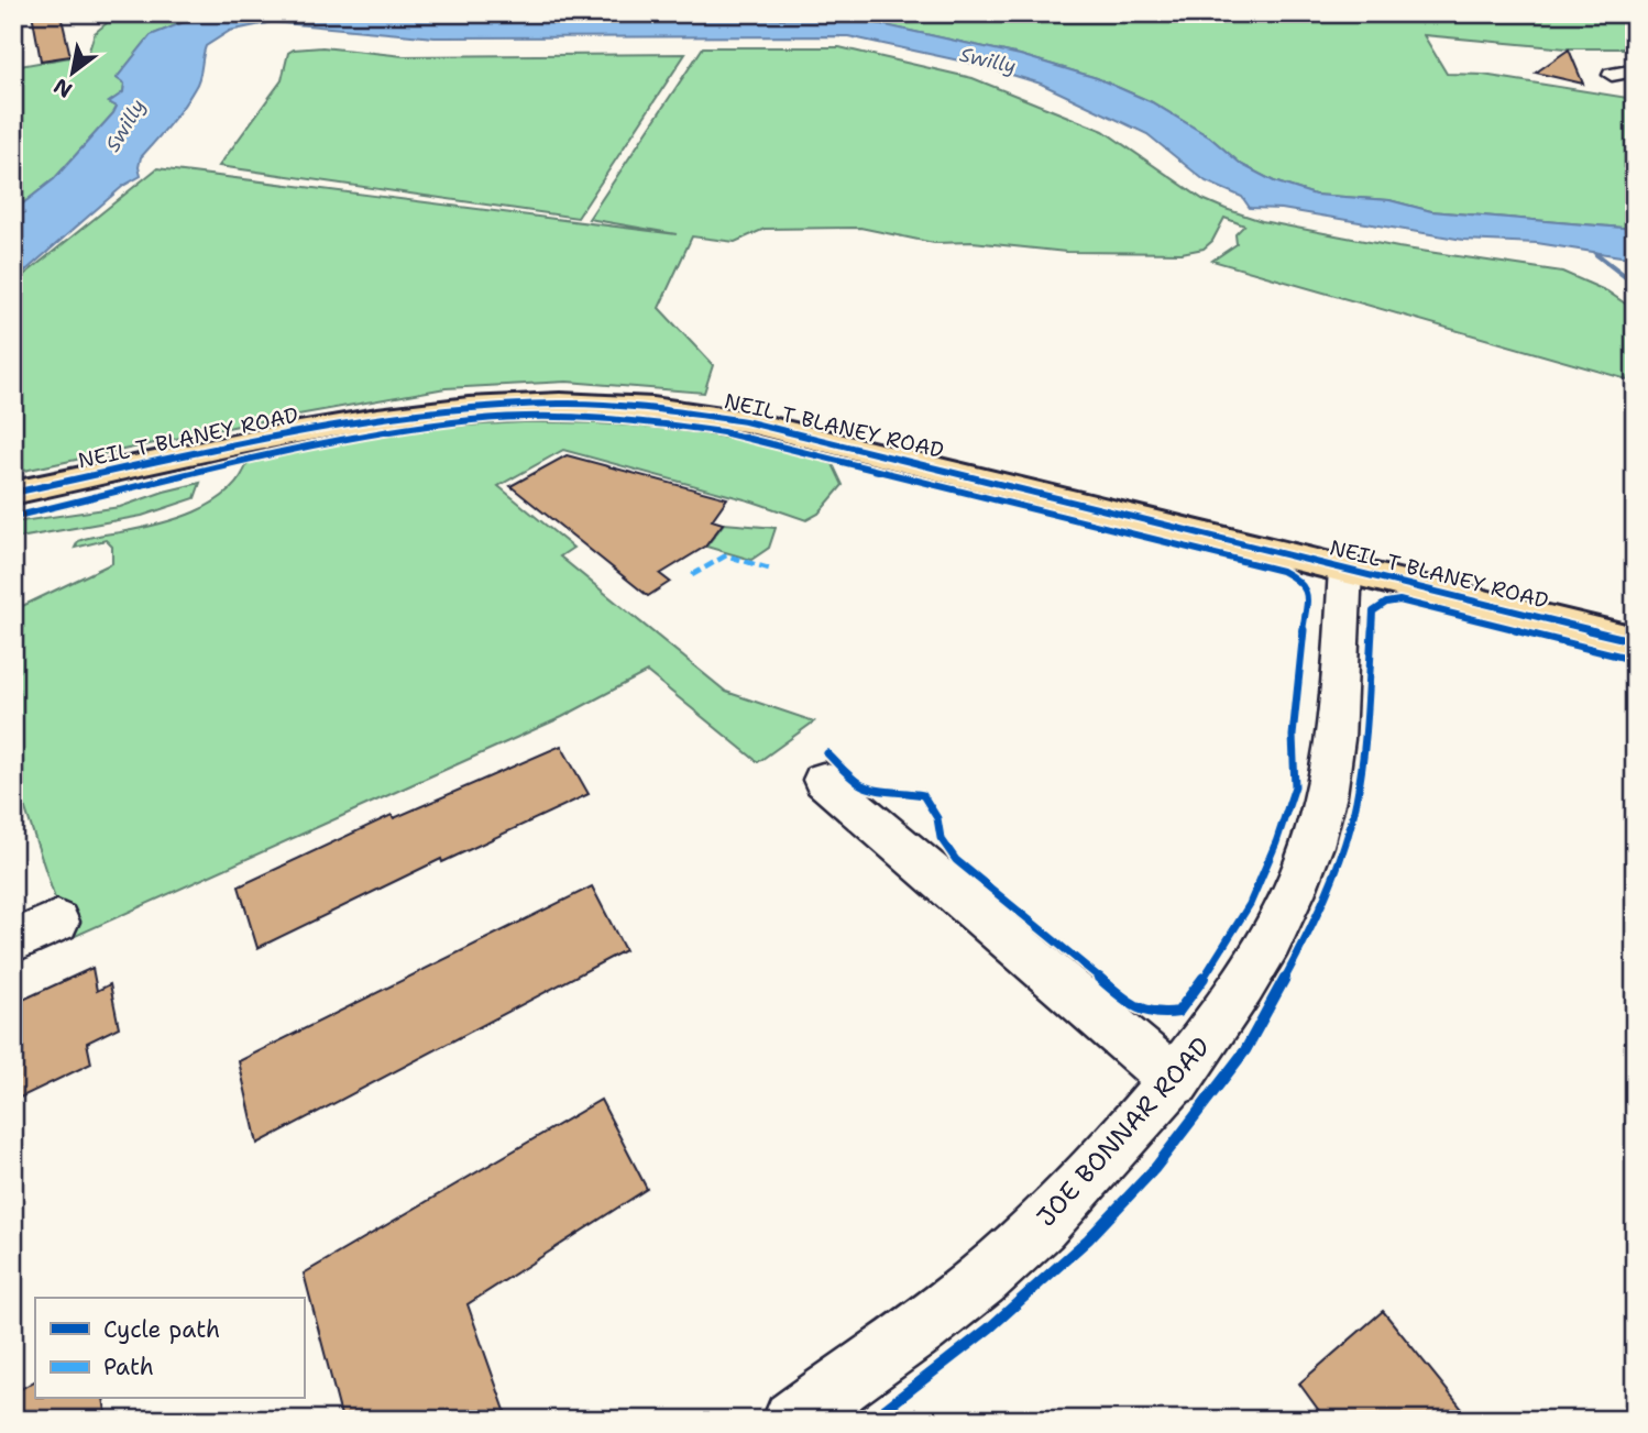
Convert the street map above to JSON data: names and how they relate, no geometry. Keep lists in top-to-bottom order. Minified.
{"streets":{"main road":["NEIL T BLANEY ROAD"],"street":["JOE BONNAR ROAD"]},"crossings":[["NEIL T BLANEY ROAD","JOE BONNAR ROAD"]],"water":["Swilly"],"legend":["Cycle path","Path"],"north":"bottom left"}
